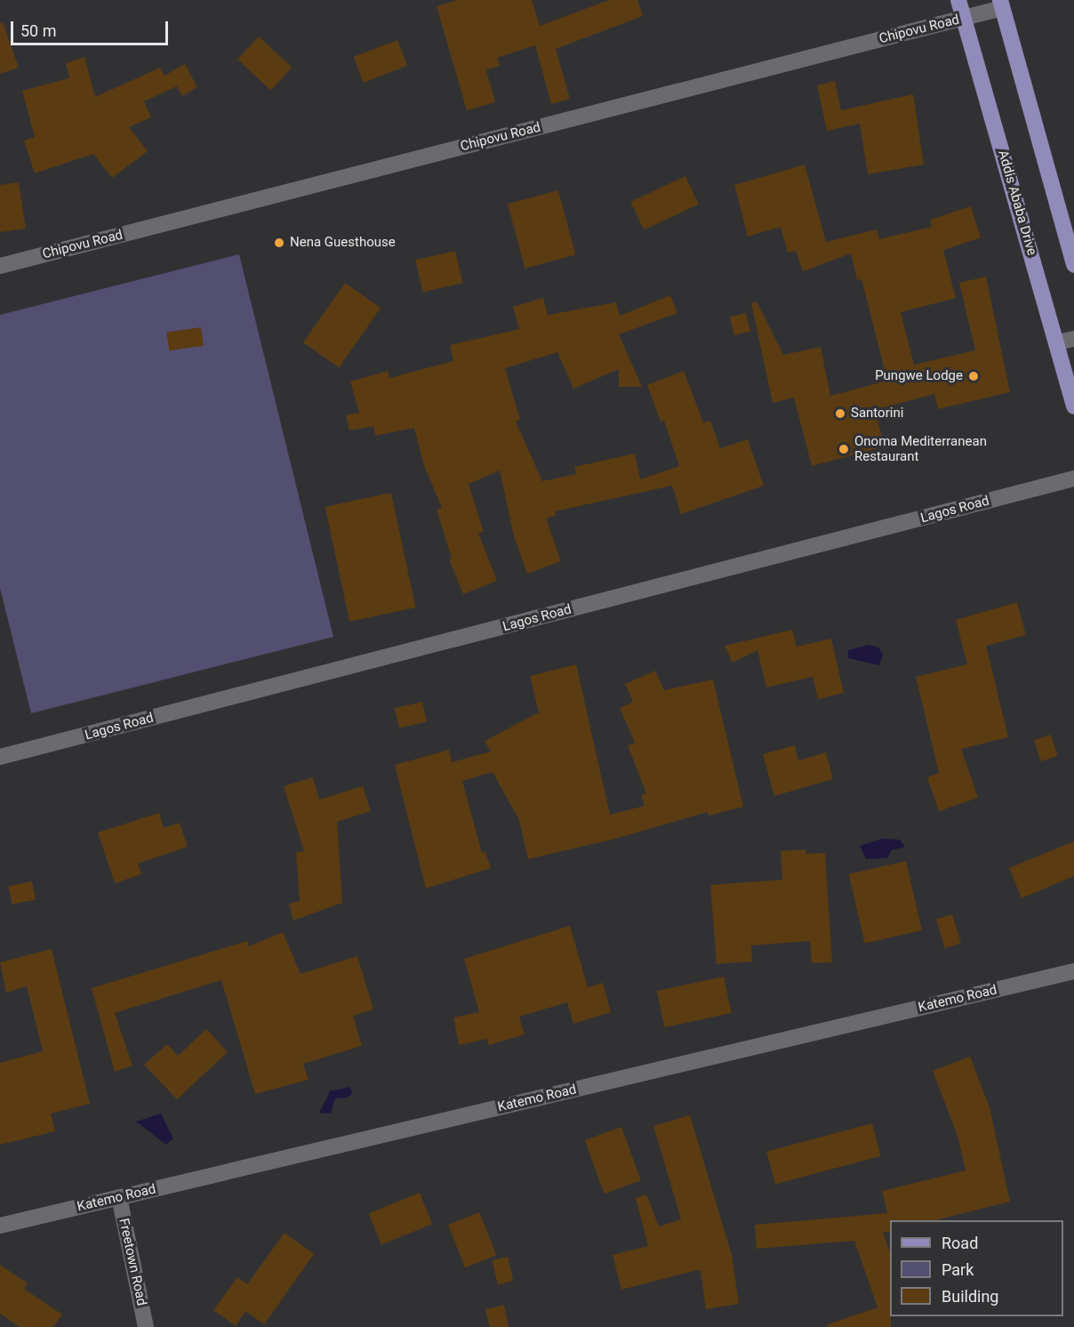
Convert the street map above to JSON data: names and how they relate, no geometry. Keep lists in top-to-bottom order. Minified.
{"streets":{"main road":["Addis Ababa Drive"],"street":["Chipovu Road","Lagos Road","Katemo Road","Freetown Road"]},"crossings":[["Chipovu Road","Addis Ababa Drive"],["Katemo Road","Freetown Road"]],"places":["Nena Guesthouse","Pungwe Lodge","Santorini","Onoma Mediterranean Restaurant"],"legend":["Road","Park","Building"],"scale_bar":"50 m"}
